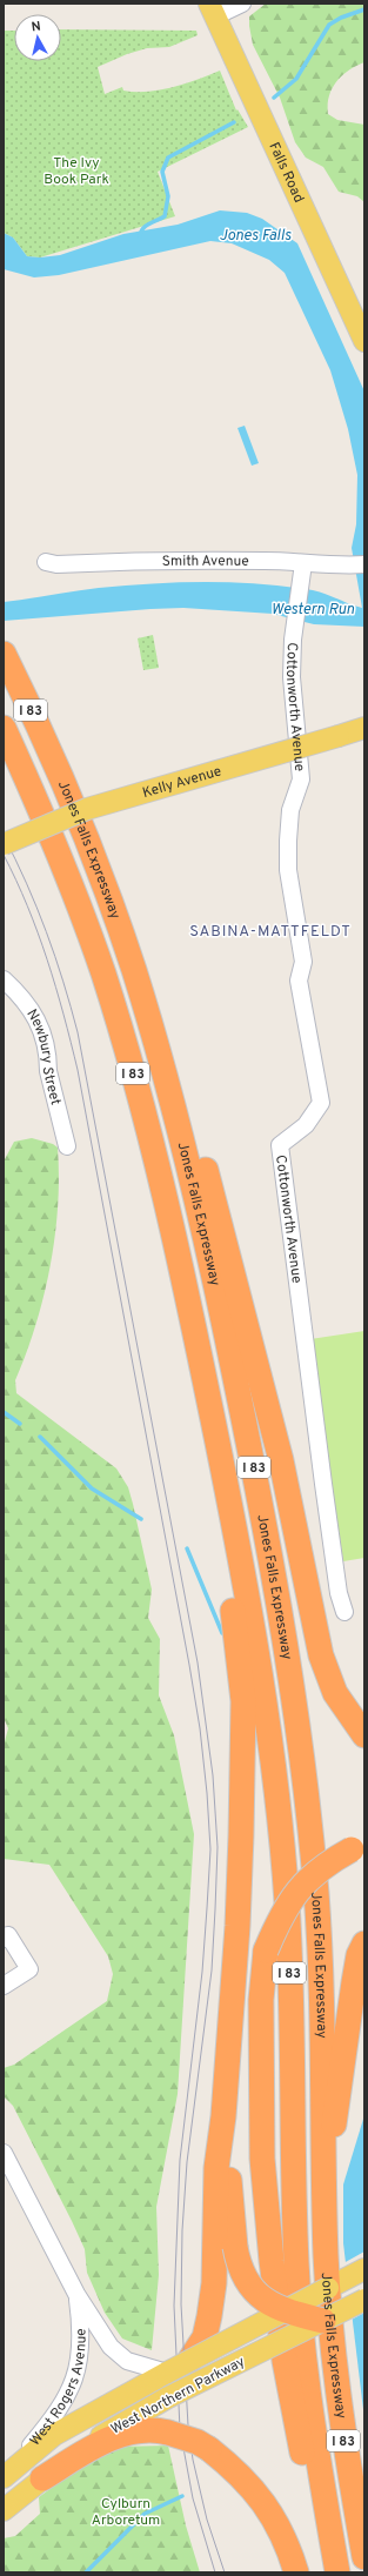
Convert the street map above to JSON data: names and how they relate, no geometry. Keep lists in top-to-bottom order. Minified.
{"streets":{"highway":["I 83","Jones Falls Expressway"],"main road":["Falls Road","Kelly Avenue","West Northern Parkway"],"street":["Smith Avenue","Cottonworth Avenue","Newbury Street","West Rogers Avenue"]},"crossings":[["Smith Avenue","Cottonworth Avenue"],["West Rogers Avenue","West Northern Parkway"]],"districts":["SABINA-MATTFELDT"],"water":["Jones Falls","Western Run"],"parks":["The Ivy Book Park","Cylburn Arboretum"],"north":"top"}
